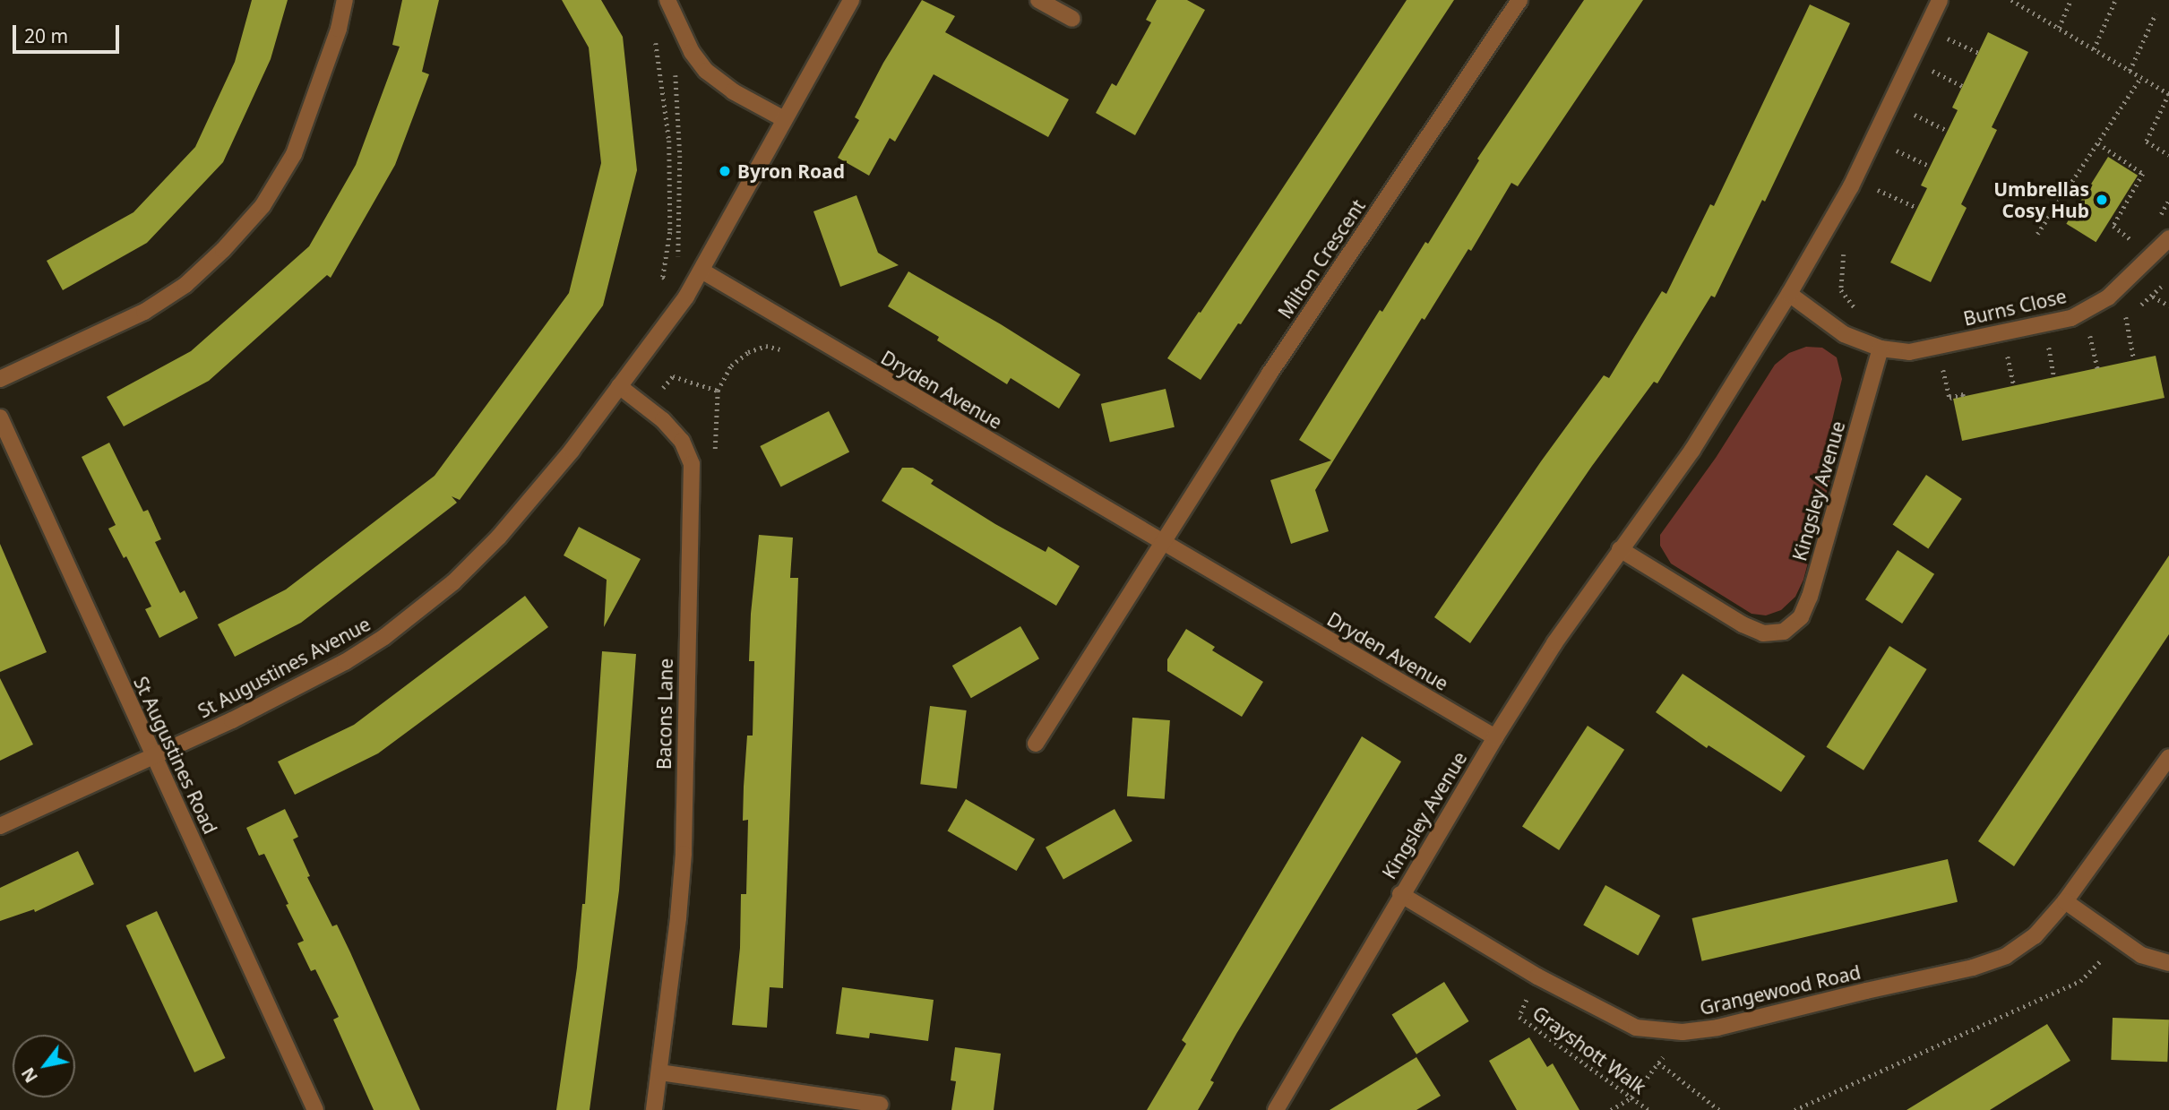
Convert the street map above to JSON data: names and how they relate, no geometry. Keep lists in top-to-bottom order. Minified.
{"streets":{"street":["Milton Crescent","Burns Close","Dryden Avenue","Kingsley Avenue","St Augustines Avenue","Bacons Lane","St Augustines Road","Grangewood Road"],"path":["Grayshott Walk"]},"crossings":[["Milton Crescent","Dryden Avenue"],["Burns Close","Kingsley Avenue"],["Dryden Avenue","Kingsley Avenue"],["Dryden Avenue","St Augustines Avenue"],["Kingsley Avenue","Grangewood Road"],["St Augustines Avenue","Bacons Lane"],["St Augustines Avenue","St Augustines Road"],["Grangewood Road","Grayshott Walk"]],"places":["Byron Road","Umbrellas Cosy Hub"],"scale_bar":"20 m","north":"bottom left"}
